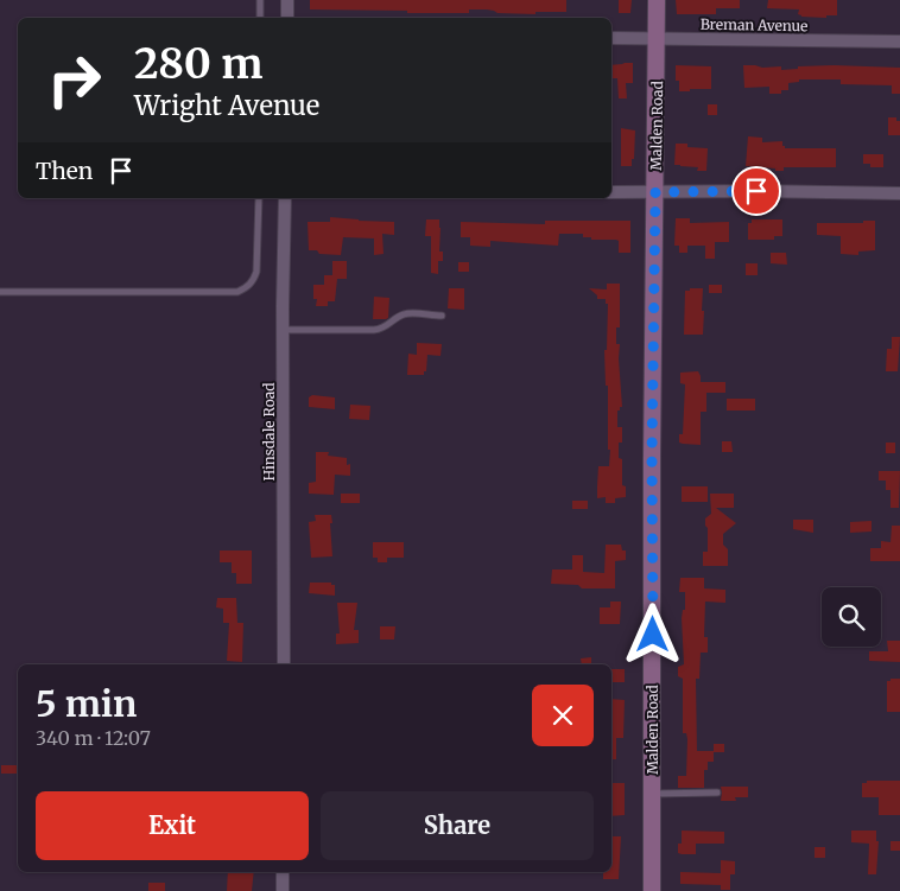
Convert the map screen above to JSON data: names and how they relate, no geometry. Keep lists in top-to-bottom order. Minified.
{"streets":{"street":["Breman Avenue","Malden Road","Hinsdale Road"]},"crossings":[["Breman Avenue","Malden Road"]],"page":{"turn":["280 m","Wright Avenue"],"then":"Then","heading":["5 min","340 m · 12:07"],"buttons":["Exit","Share"]}}
